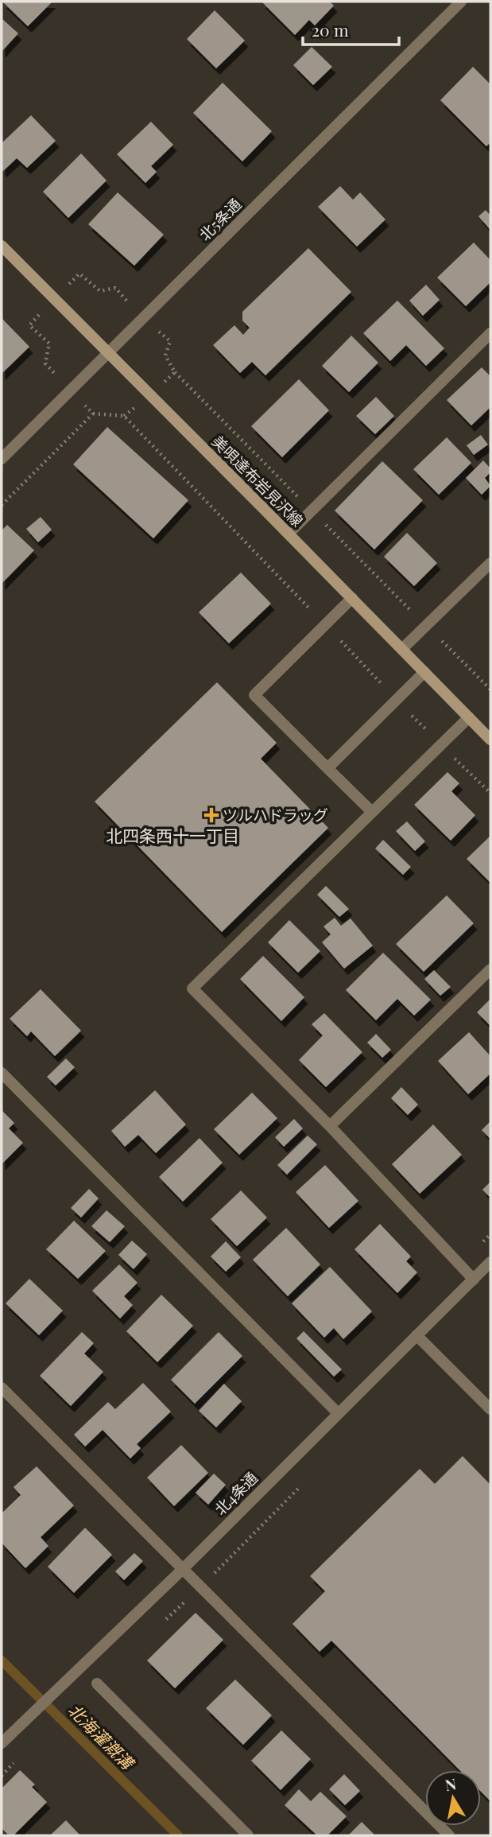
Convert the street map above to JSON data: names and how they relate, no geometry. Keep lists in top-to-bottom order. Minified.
{"streets":{"main road":["美唄達布岩見沢線"],"street":["北5条通","北4条通"]},"crossings":[["北5条通","美唄達布岩見沢線"]],"districts":["北四条西十一丁目"],"water":["北海灌漑溝"],"places":{"health":["ツルハドラッグ"]},"scale_bar":"20 m","north":"top"}
